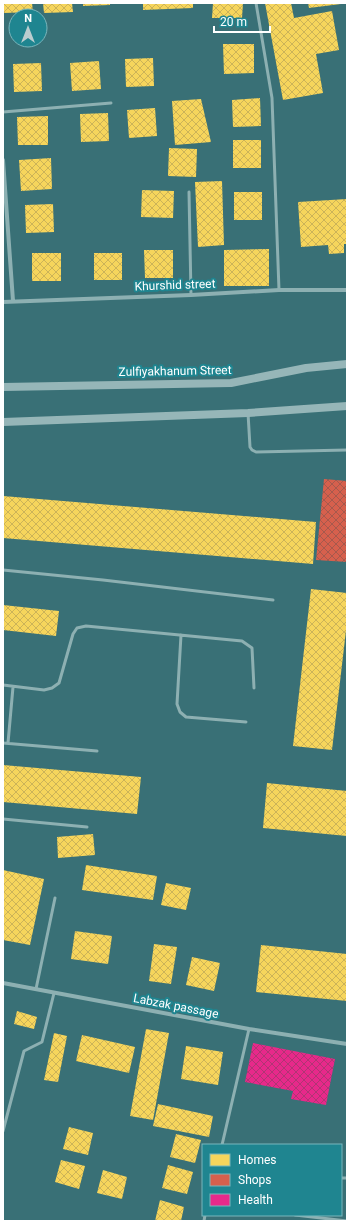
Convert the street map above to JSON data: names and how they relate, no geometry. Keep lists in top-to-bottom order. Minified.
{"streets":{"main road":["Zulfiyakhanum Street"],"street":["Khurshid street","Labzak passage"]},"legend":["Homes","Shops","Health"],"scale_bar":"20 m","north":"top"}
